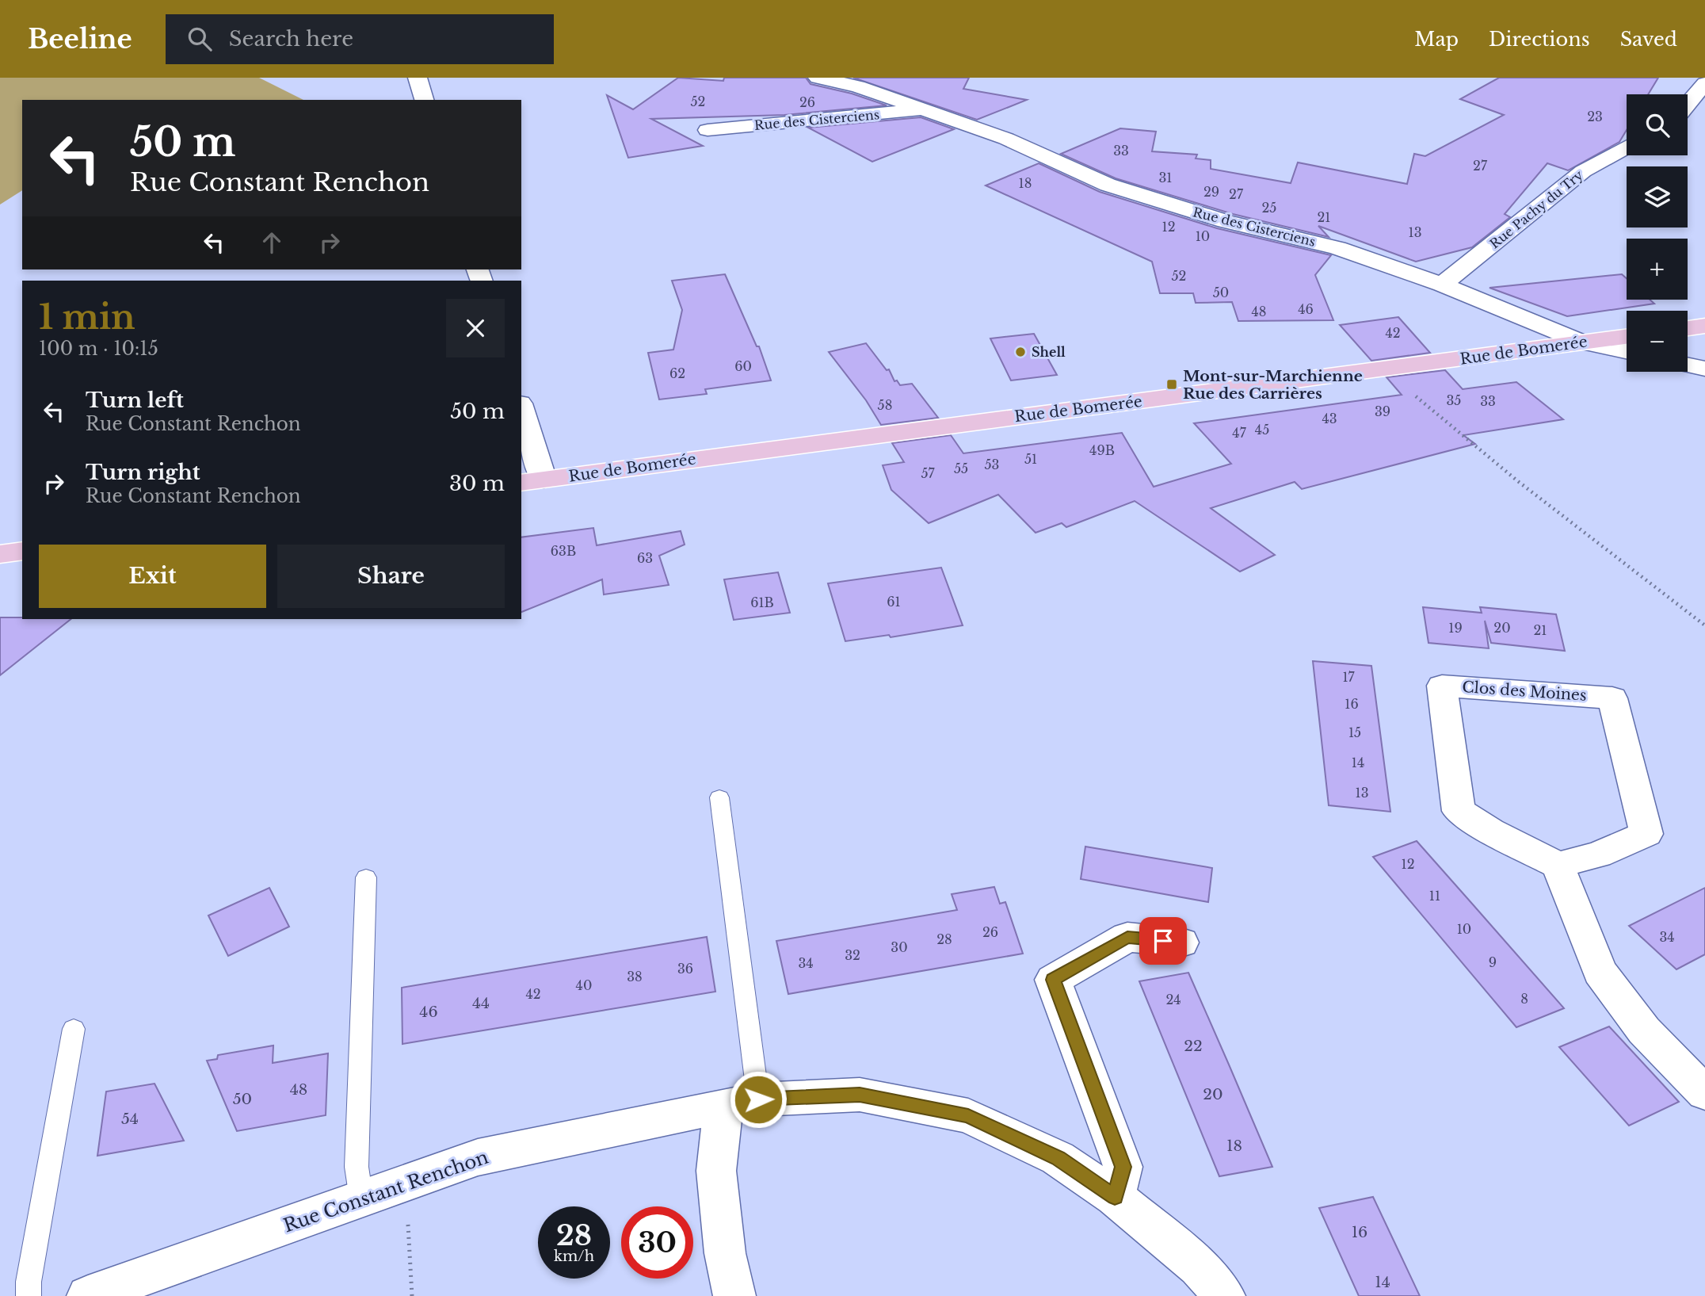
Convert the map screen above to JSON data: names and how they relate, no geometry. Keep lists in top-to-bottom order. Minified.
{"streets":{"main road":["Rue de Bomerée"],"street":["Rue des Cisterciens","Rue Pachy du Try","Clos des Moines","Rue Constant Renchon"]},"crossings":[["Rue des Cisterciens","Rue Pachy du Try"],["Rue des Cisterciens","Rue de Bomerée"]],"places":{"other":["Shell"],"transit":["Mont-sur-Marchienne Rue des Carrières"]},"house_numbers":["52","26","23","33","27","31","18","29","27","25","21","12","13","10","52","50","46","48","42","60","62","35","33","58","39","43","45","47","49B","51","53","55","57","63B","63","61","61B","19","20","21","17","16","15","14","13","12","11","10","26","34","28","30","32","9","34","36","38","40","42","8","24","44","46","22","48","20","50","54","18","16","14"],"page":{"header":"Beeline","search":"Search here","nav":["Map","Directions","Saved"],"map_buttons":["+","−"],"turn":["50 m","Rue Constant Renchon"],"heading":["1 min","100 m · 10:15"],"list":[{"name":"Turn left","note":"Rue Constant Renchon","value":"50 m"},{"name":"Turn right","note":"Rue Constant Renchon","value":"30 m"}],"buttons":["Exit","Share"],"speed":"28 km/h","limit":"30"}}
